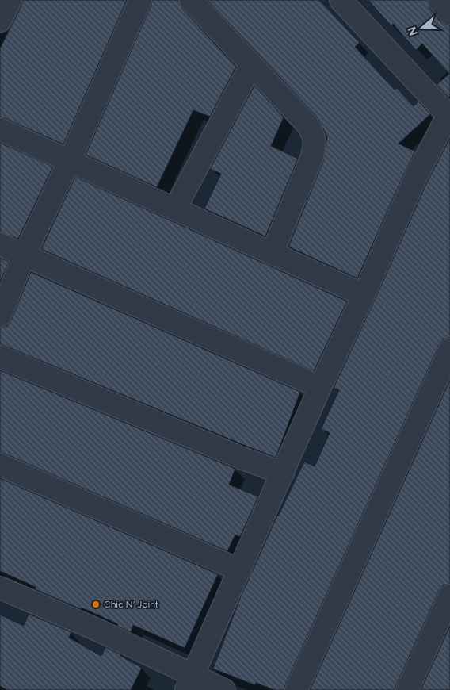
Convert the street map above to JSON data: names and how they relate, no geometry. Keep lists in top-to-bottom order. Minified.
{"places":["Chic N' Joint"],"north":"left"}
